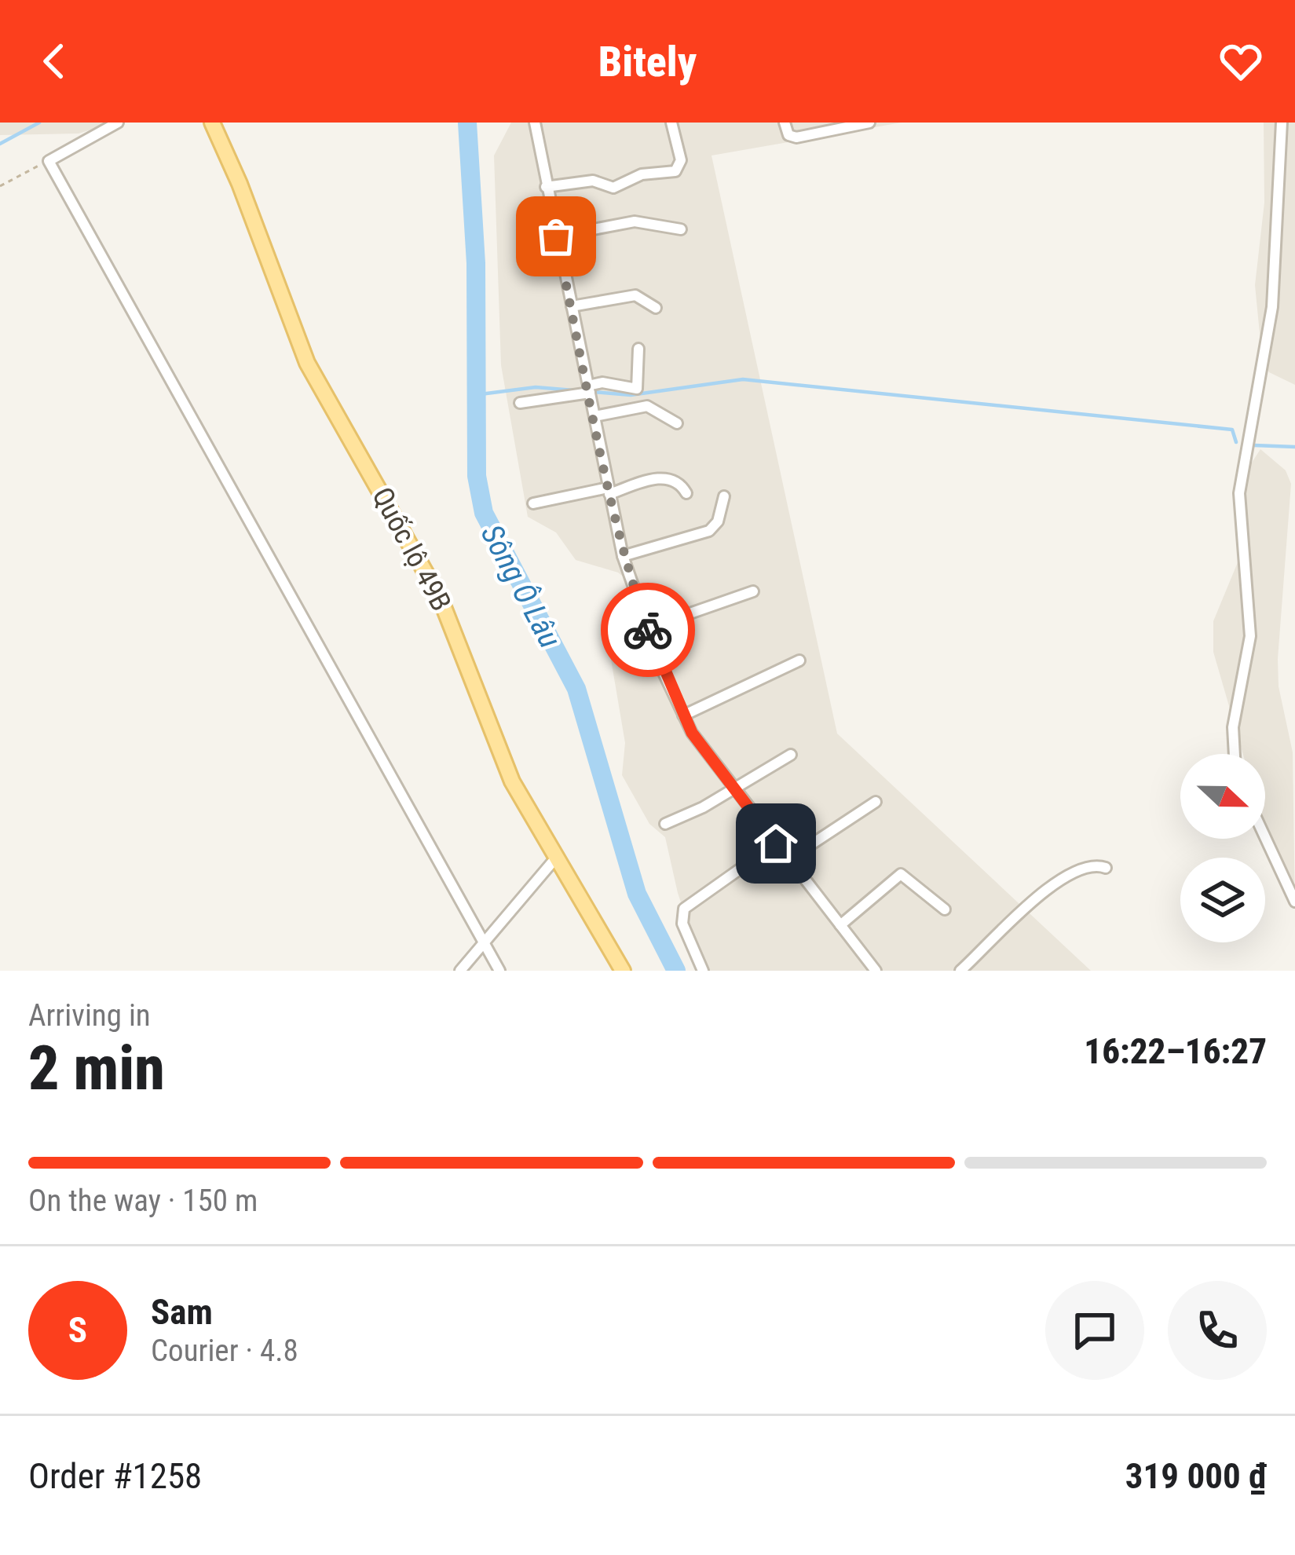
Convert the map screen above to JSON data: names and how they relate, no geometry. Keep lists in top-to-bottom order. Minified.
{"streets":{"main road":["Quốc lộ 49B"]},"water":["Sông Ô Lâu"],"north":"right","page":{"header":"Bitely","heading":["2 min","Arriving in","16:22–16:27"],"panel":["Sam","Courier · 4.8","Order #1258","319 000 ₫"],"bar":"On the way · 150 m","round":"S"}}
